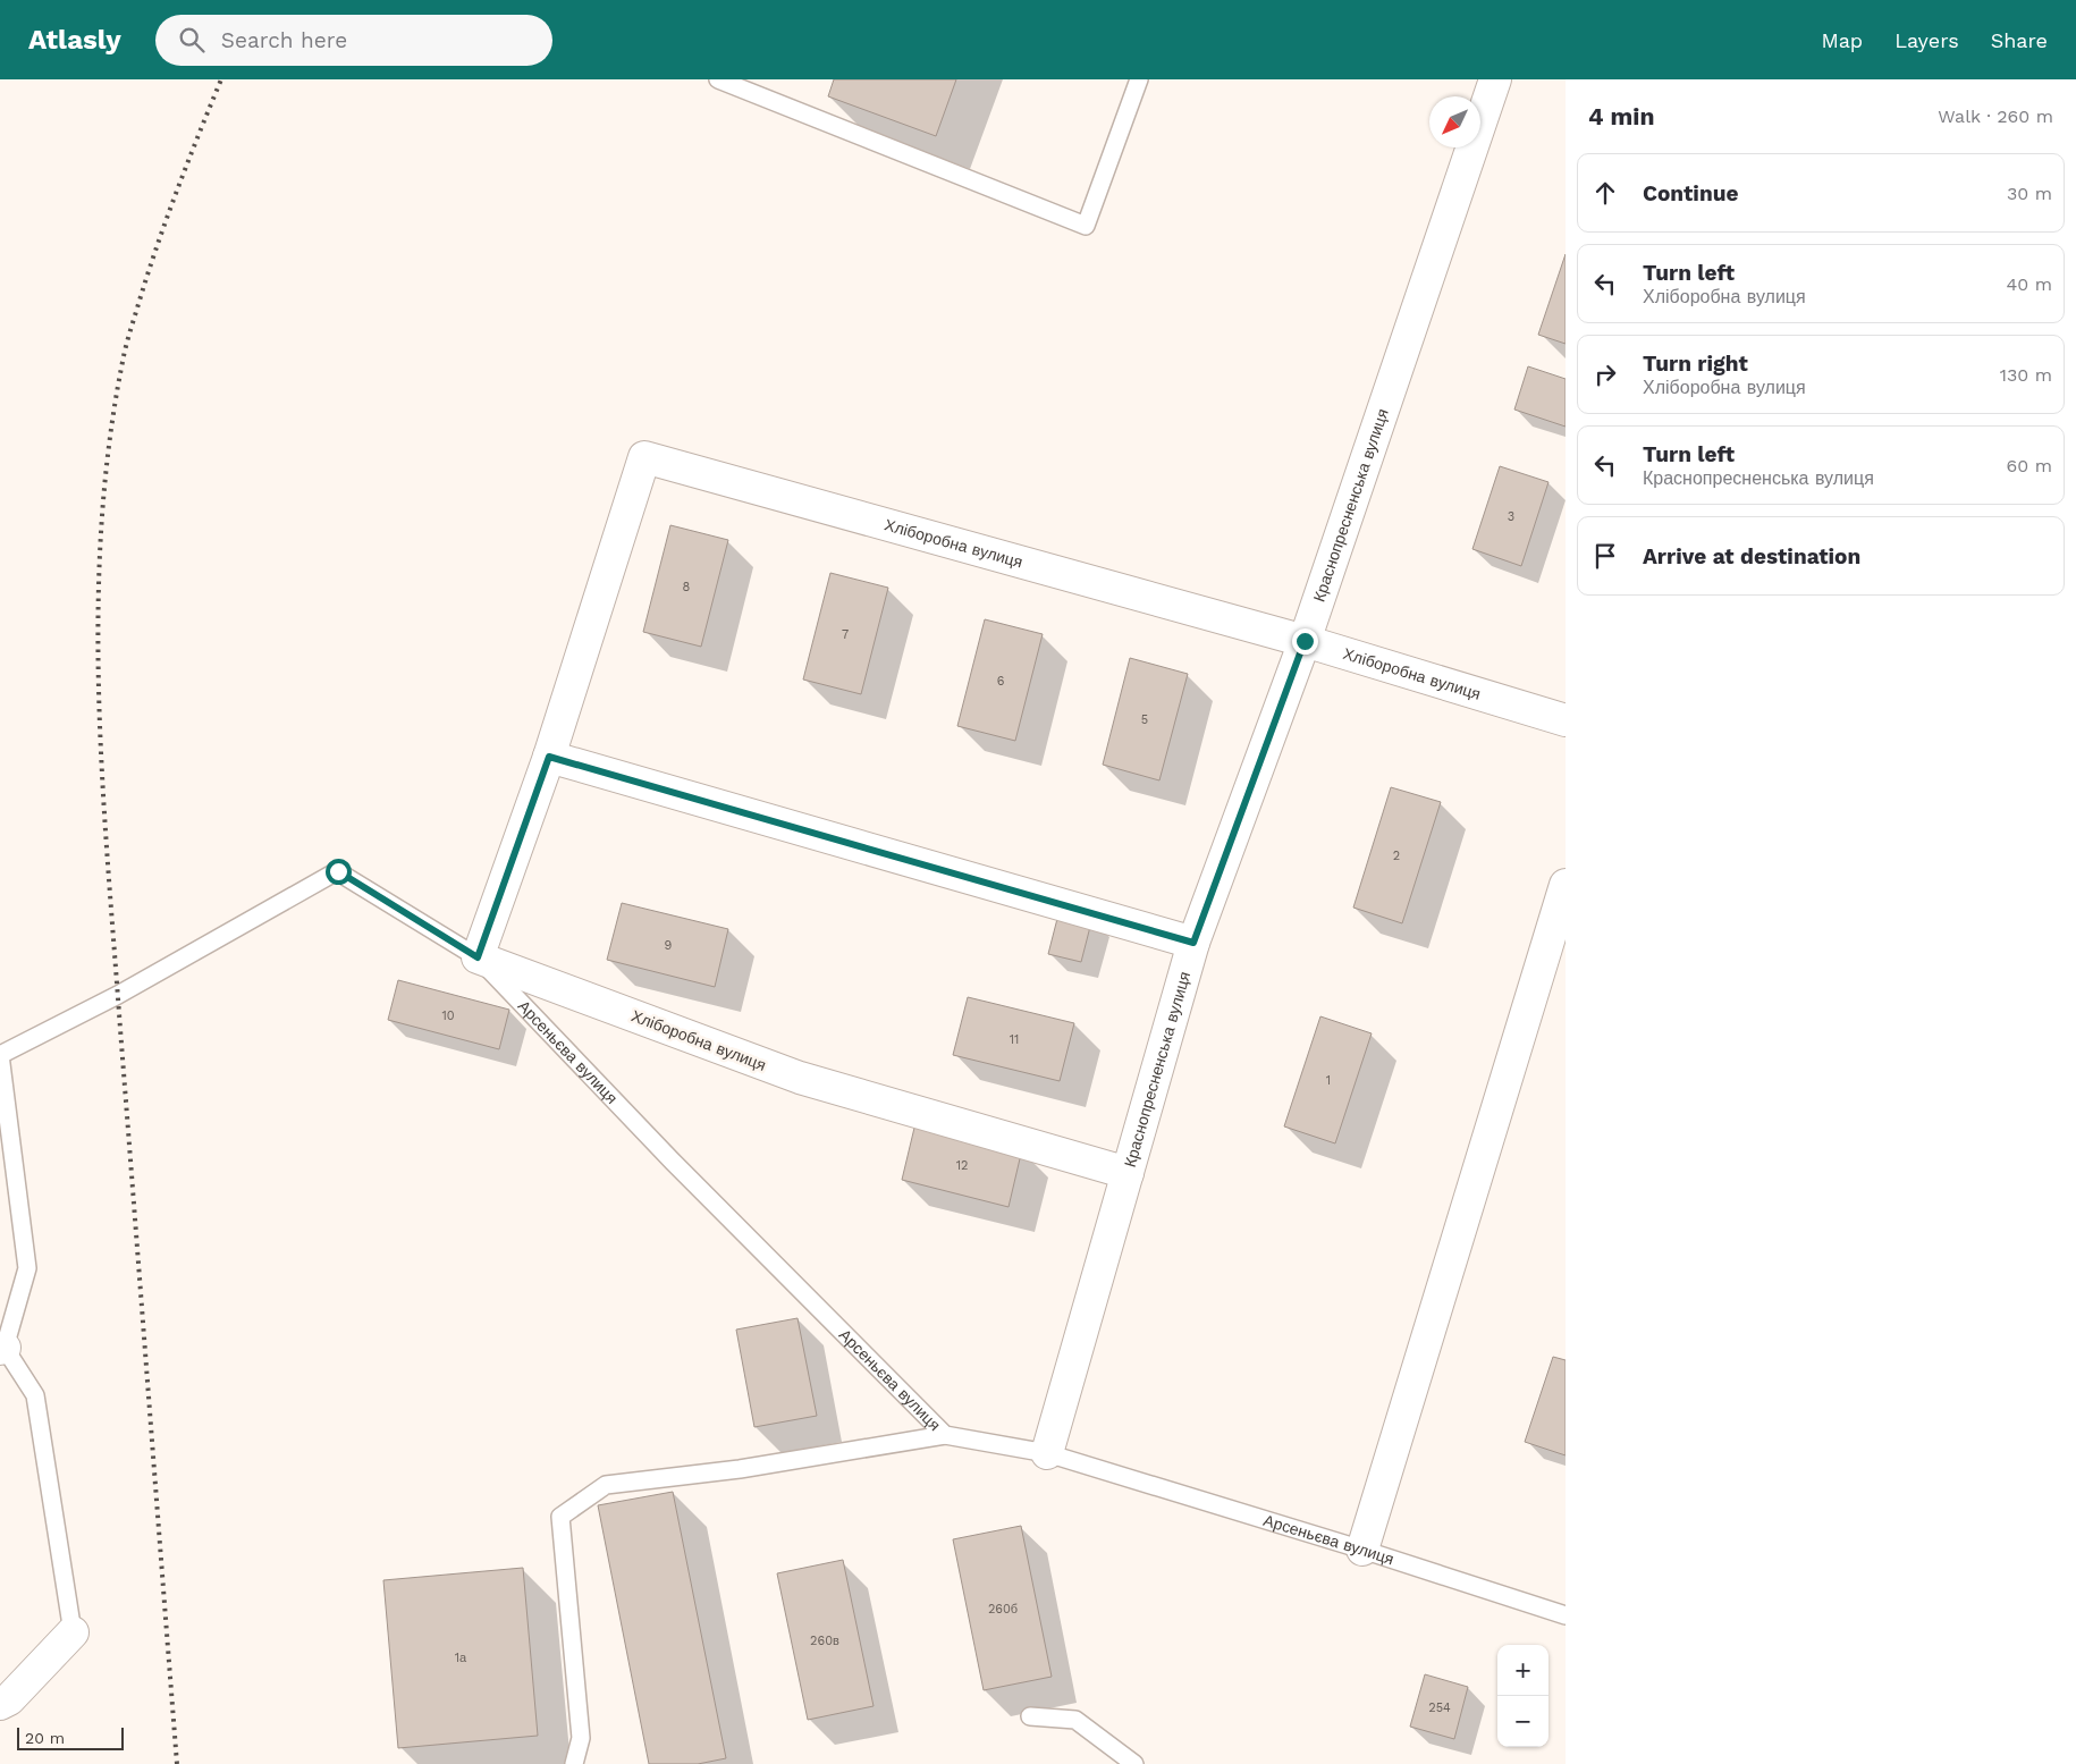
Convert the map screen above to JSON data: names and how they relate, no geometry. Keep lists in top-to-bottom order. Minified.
{"streets":{"street":["Краснопресненська вулиця","Хліборобна вулиця"],"lane":["Арсеньєва вулиця"]},"crossings":[["Краснопресненська вулиця","Хліборобна вулиця"],["Краснопресненська вулиця","Арсеньєва вулиця"],["Хліборобна вулиця","Арсеньєва вулиця"]],"house_numbers":["3","8","7","6","5","2","9","10","11","1","12","260б","260в","1а","254"],"scale_bar":"20 m","north":"bottom left","page":{"header":"Atlasly","search":"Search here","nav":["Map","Layers","Share"],"heading":["4 min","Walk · 260 m"],"list":[["Continue","30 m"],["Turn left","Хліборобна вулиця","40 m"],["Turn right","Хліборобна вулиця","130 m"],["Turn left","Краснопресненська вулиця","60 m"],"Arrive at destination"],"map_buttons":["+","−"],"scale":"20 m"}}
